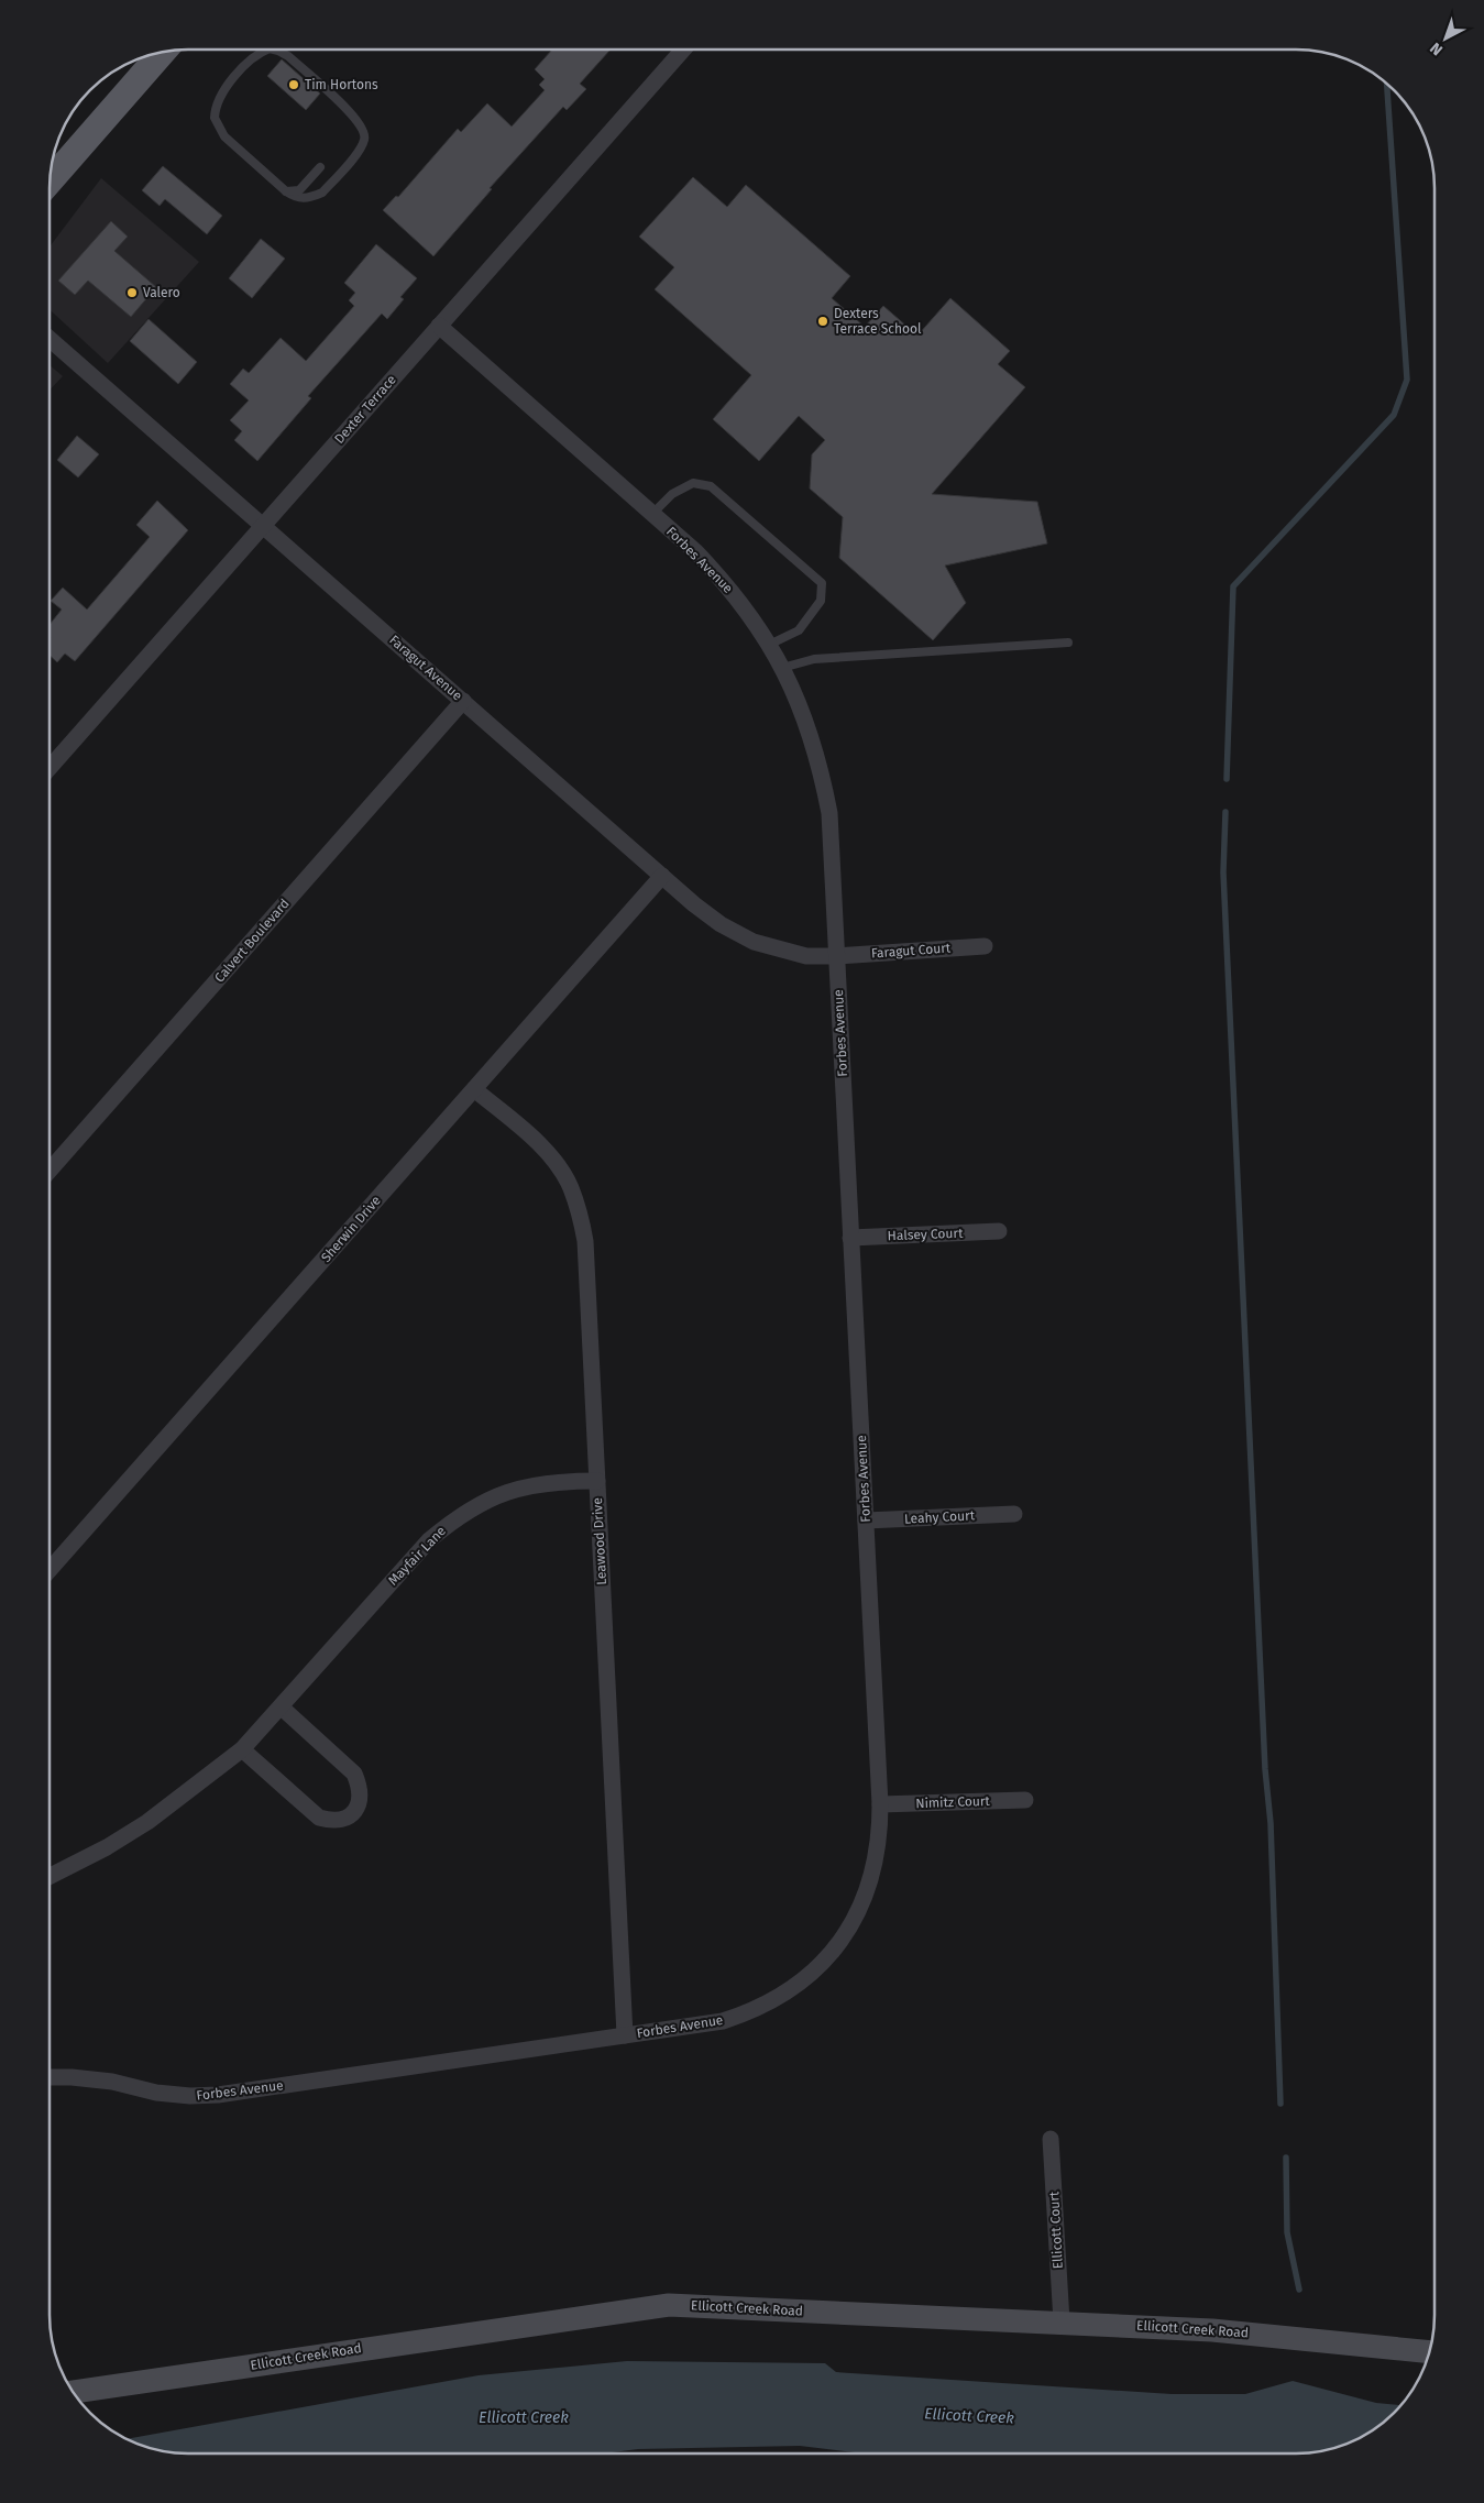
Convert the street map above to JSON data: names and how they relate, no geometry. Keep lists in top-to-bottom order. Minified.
{"streets":{"street":["Dexter Terrace","Forbes Avenue","Faragut Avenue","Calvert Boulevard","Faragut Court","Sherwin Drive","Halsey Court","Leahy Court","Leawood Drive","Mayfair Lane","Nimitz Court","Ellicott Court","Ellicott Creek Road"]},"crossings":[["Dexter Terrace","Forbes Avenue"],["Dexter Terrace","Faragut Avenue"],["Forbes Avenue","Faragut Avenue"],["Forbes Avenue","Faragut Court"],["Forbes Avenue","Halsey Court"],["Forbes Avenue","Leahy Court"],["Forbes Avenue","Leawood Drive"],["Forbes Avenue","Nimitz Court"],["Faragut Avenue","Calvert Boulevard"],["Faragut Avenue","Faragut Court"],["Faragut Avenue","Sherwin Drive"],["Sherwin Drive","Leawood Drive"],["Leawood Drive","Mayfair Lane"],["Ellicott Court","Ellicott Creek Road"]],"water":["Ellicott Creek"],"places":["Tim Hortons","Valero","Dexters Terrace School"],"north":"bottom left"}
